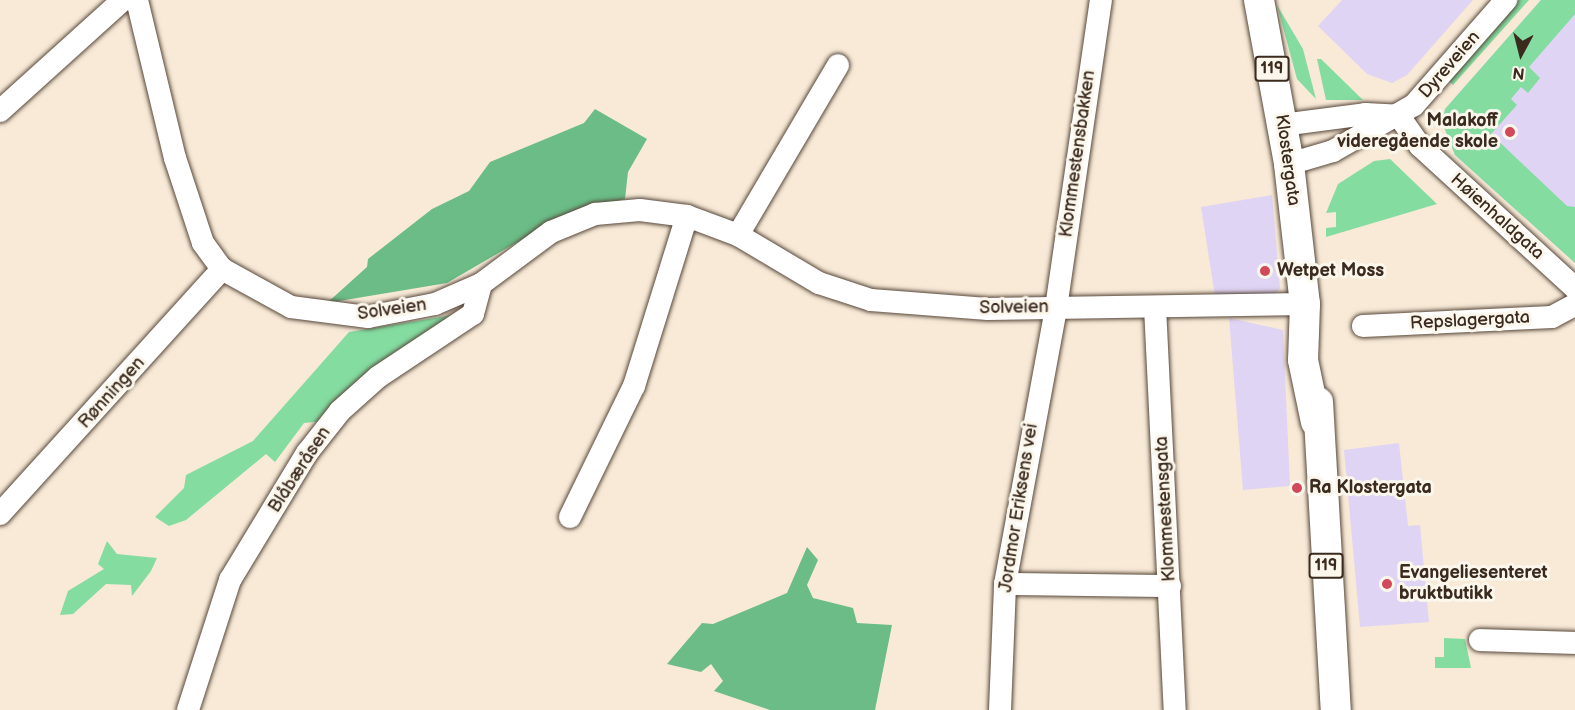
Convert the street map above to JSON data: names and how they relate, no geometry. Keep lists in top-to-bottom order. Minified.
{"streets":{"main road":["119","Klostergata"],"street":["Dyreveien","Klommestensbakken","Høienhaldgata","Solveien","Repslagergata","Rønningen","Blåbæråsen","Jordmor Eriksens vei","Klommestensgata"]},"crossings":[["Dyreveien","Klostergata"],["Dyreveien","Høienhaldgata"],["Klommestensbakken","Solveien"],["Klommestensbakken","Jordmor Eriksens vei"],["Klostergata","Solveien"],["Solveien","Rønningen"],["Solveien","Blåbæråsen"],["Solveien","Jordmor Eriksens vei"],["Solveien","Klommestensgata"]],"places":["Malakoff videregående skole","Wetpet Moss","Ra Klostergata","Evangeliesenteret bruktbutikk"],"north":"bottom"}
